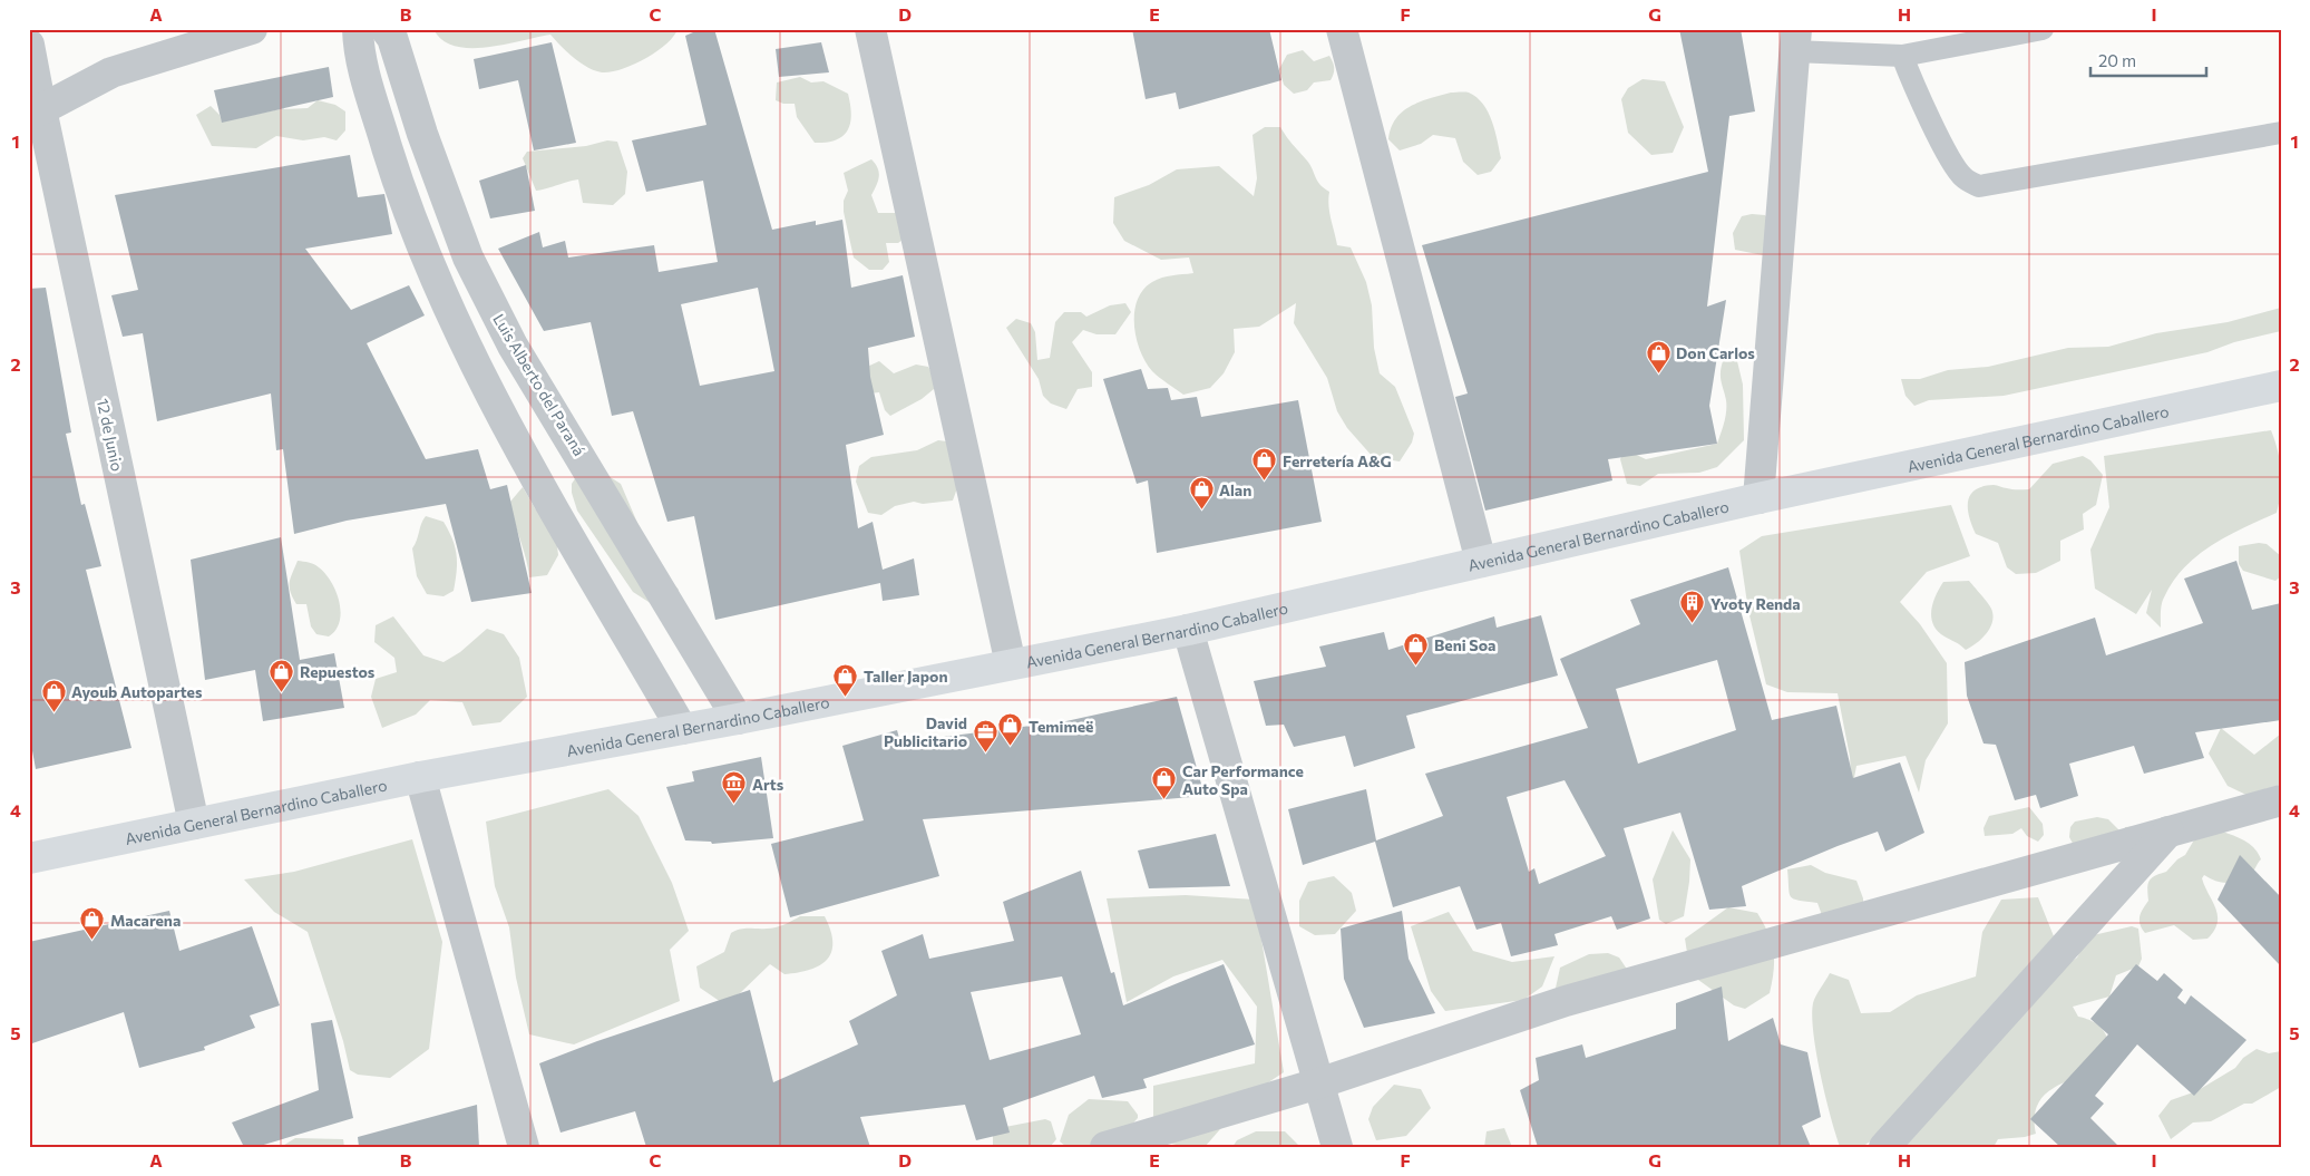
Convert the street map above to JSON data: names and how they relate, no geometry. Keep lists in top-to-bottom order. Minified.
{"streets":{"main road":["Avenida General Bernardino Caballero"],"street":["Luis Alberto del Paraná","12 de Junio"]},"crossings":[["Luis Alberto del Paraná","Avenida General Bernardino Caballero"],["12 de Junio","Avenida General Bernardino Caballero"]],"places":{"shop":["Don Carlos","Ferretería A&G","Alan","Beni Soa","Repuestos","Taller Japon","Ayoub Autopartes","Temimeë","Car Performance Auto Spa","Macarena"],"building":["Yvoty Renda"],"office":["David Publicitario"],"museum":["Arts"]},"scale_bar":"20 m","grid":{"columns":["A","B","C","D","E","F","G","H","I"],"rows":["1","2","3","4","5"]}}
